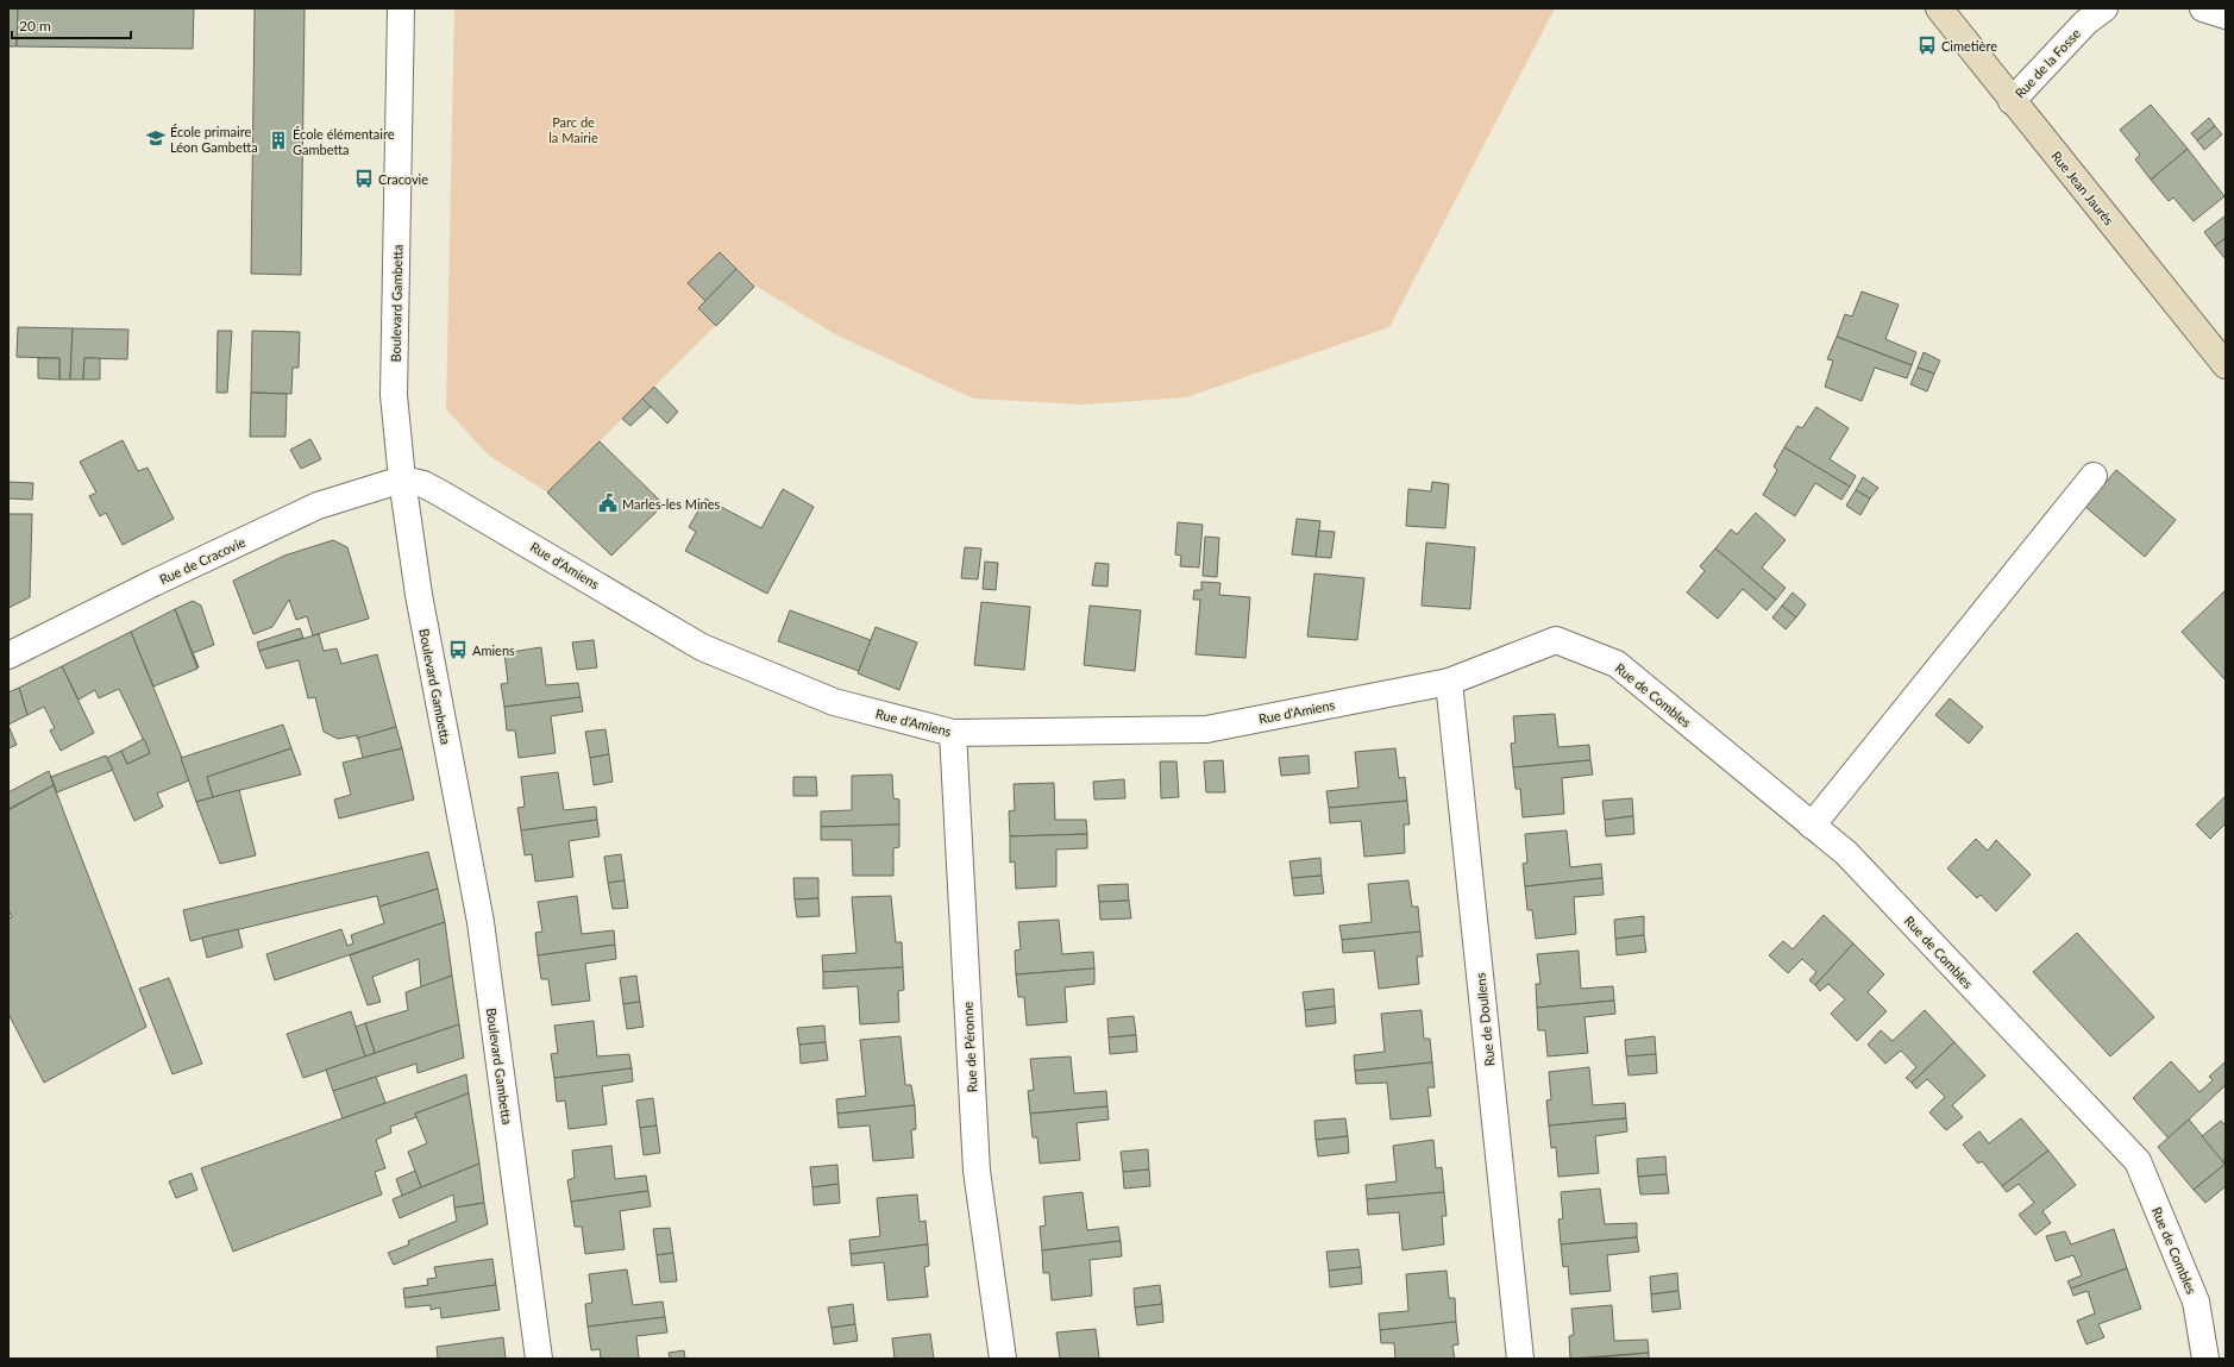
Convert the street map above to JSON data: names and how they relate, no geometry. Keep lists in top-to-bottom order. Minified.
{"streets":{"main road":["Rue Jean Jaurès"],"street":["Rue de la Fosse","Boulevard Gambetta","Rue de Cracovie","Rue d'Amiens","Rue de Combles","Rue de Doullens","Rue de Péronne"]},"crossings":[["Rue de la Fosse","Rue Jean Jaurès"],["Boulevard Gambetta","Rue de Cracovie"],["Boulevard Gambetta","Rue d'Amiens"],["Rue de Cracovie","Rue d'Amiens"],["Rue d'Amiens","Rue de Combles"],["Rue d'Amiens","Rue de Doullens"],["Rue d'Amiens","Rue de Péronne"]],"parks":["Parc de la Mairie"],"places":{"bus stop":["Cimetière","Cracovie","Amiens"],"school or university":["École primaire Léon Gambetta"],"building":["École élémentaire Gambetta"],"public building":["Marles-les Mines"]},"scale_bar":"20 m"}
